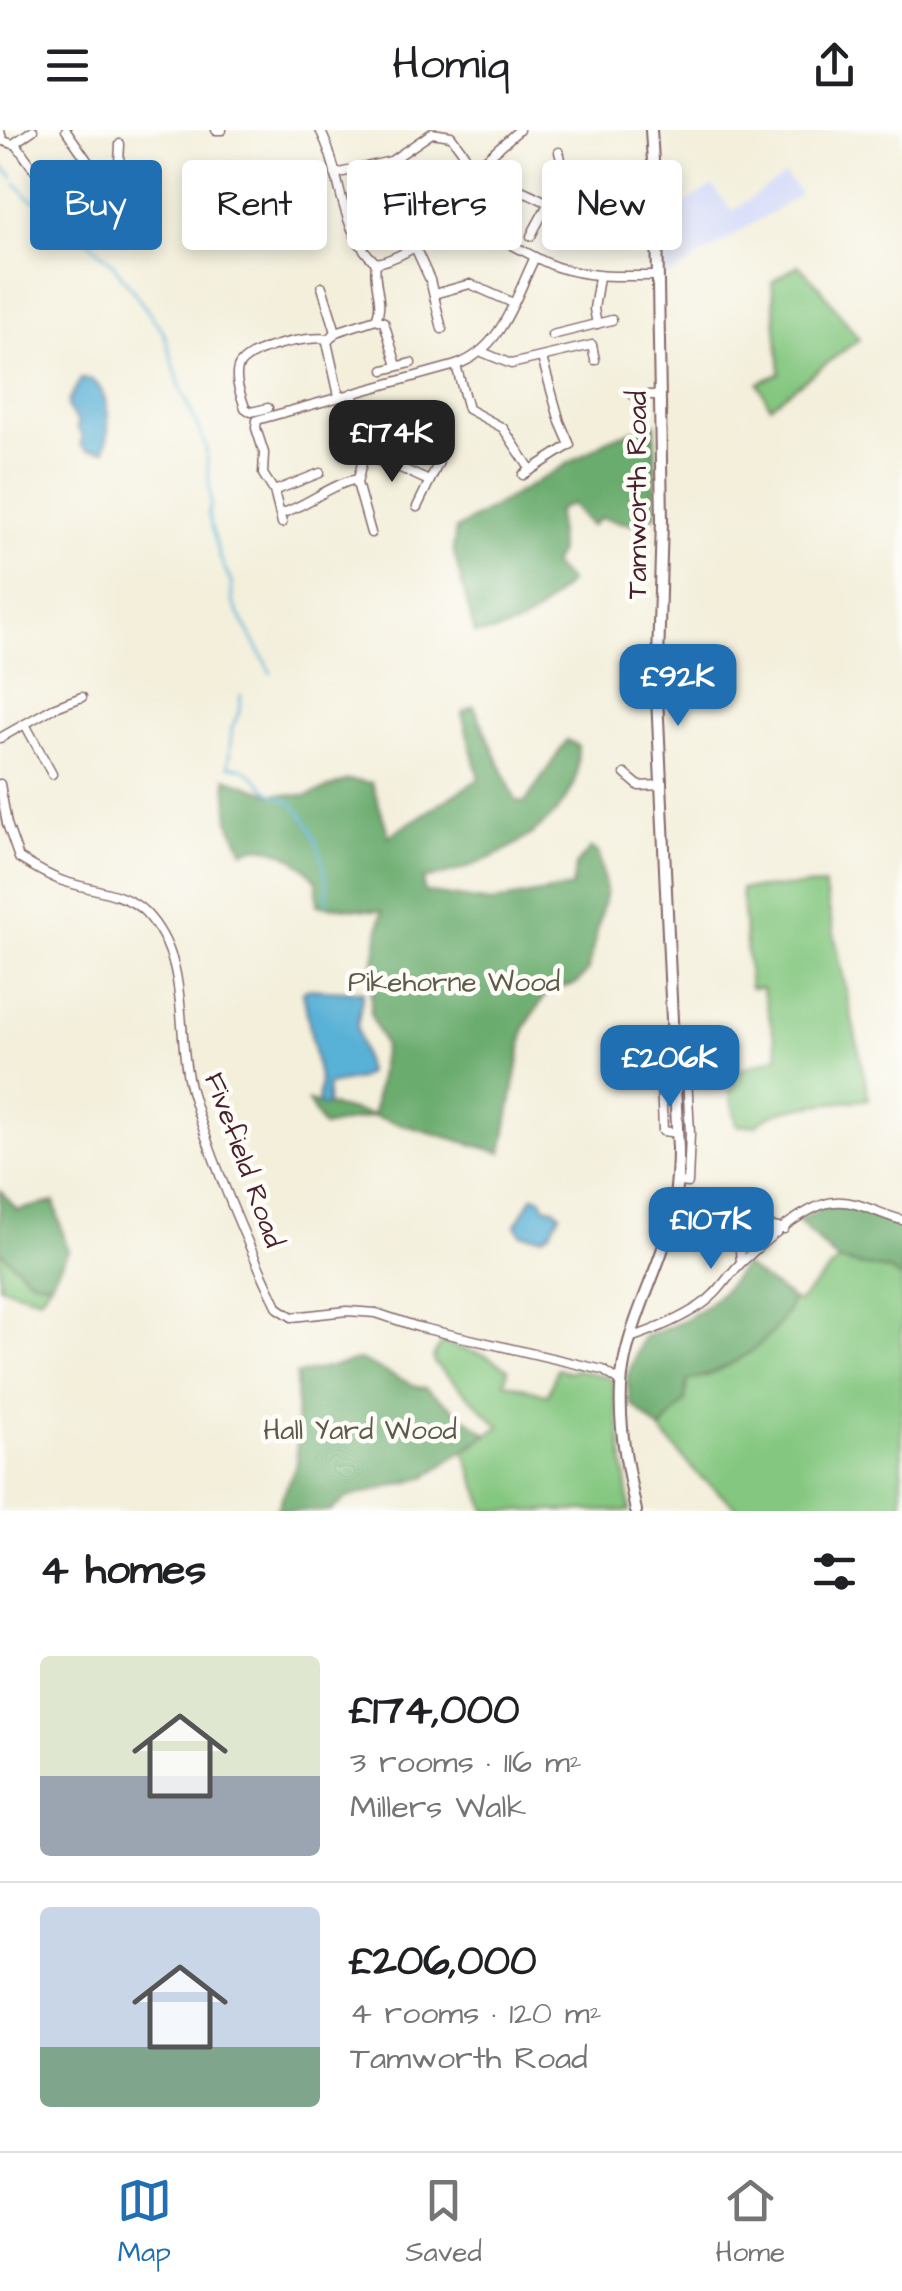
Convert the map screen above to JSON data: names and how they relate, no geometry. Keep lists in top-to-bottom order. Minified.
{"streets":{"main road":["Tamworth Road"],"street":["Fivefield Road"]},"crossings":[["Tamworth Road","Fivefield Road"]],"parks":["Pikehorne Wood","Hall Yard Wood"],"page":{"header":"Homiq","chip":["Buy","Rent","Filters","New"],"price":["£174K","£92K","£206K","£107K"],"heading":"4 homes","list":[{"name":"£174,000","note":"3 rooms · 116 m² · Millers Walk"},{"name":"£206,000","note":"4 rooms · 120 m² · Tamworth Road"}],"tabs":["Map","Saved","Home"]}}
